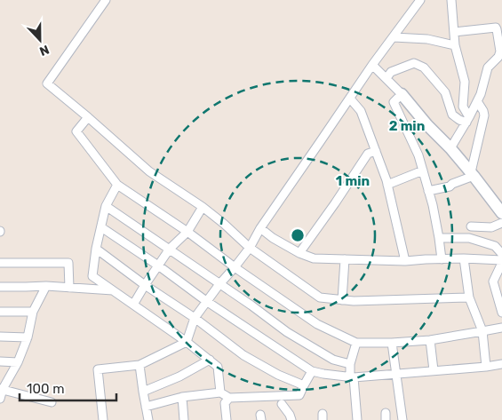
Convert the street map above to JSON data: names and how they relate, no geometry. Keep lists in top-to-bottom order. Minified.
{"scale_bar":"100 m","north":"bottom","rings":["2 min","1 min"]}
